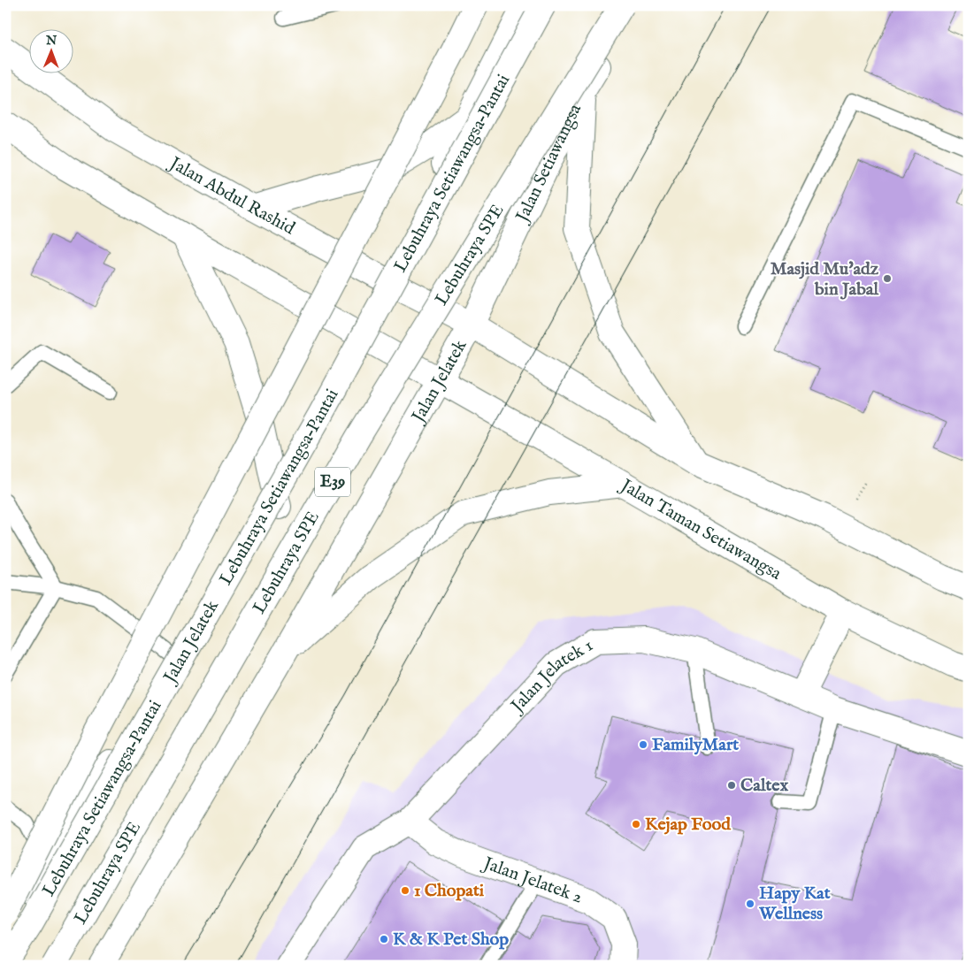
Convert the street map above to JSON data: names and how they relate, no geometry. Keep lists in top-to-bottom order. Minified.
{"streets":{"main road":["Jalan Setiawangsa","Lebuhraya Setiawangsa–Pantai","Jalan Abdul Rashid","Lebuhraya SPE","Jalan Jelatek","E39","Jalan Taman Setiawangsa","Jalan Jelatek 1","Jalan Jelatek 2"]},"crossings":[["Jalan Setiawangsa","Jalan Abdul Rashid"],["Jalan Setiawangsa","Jalan Jelatek"],["Jalan Abdul Rashid","Jalan Jelatek"],["Jalan Jelatek","Jalan Taman Setiawangsa"],["Jalan Jelatek 1","Jalan Jelatek 2"]],"places":["Masjid Mu'adz bin Jabal","FamilyMart","Caltex","Kejap Food","1 Chopati","Hapy Kat Wellness","K & K Pet Shop"],"north":"top"}
